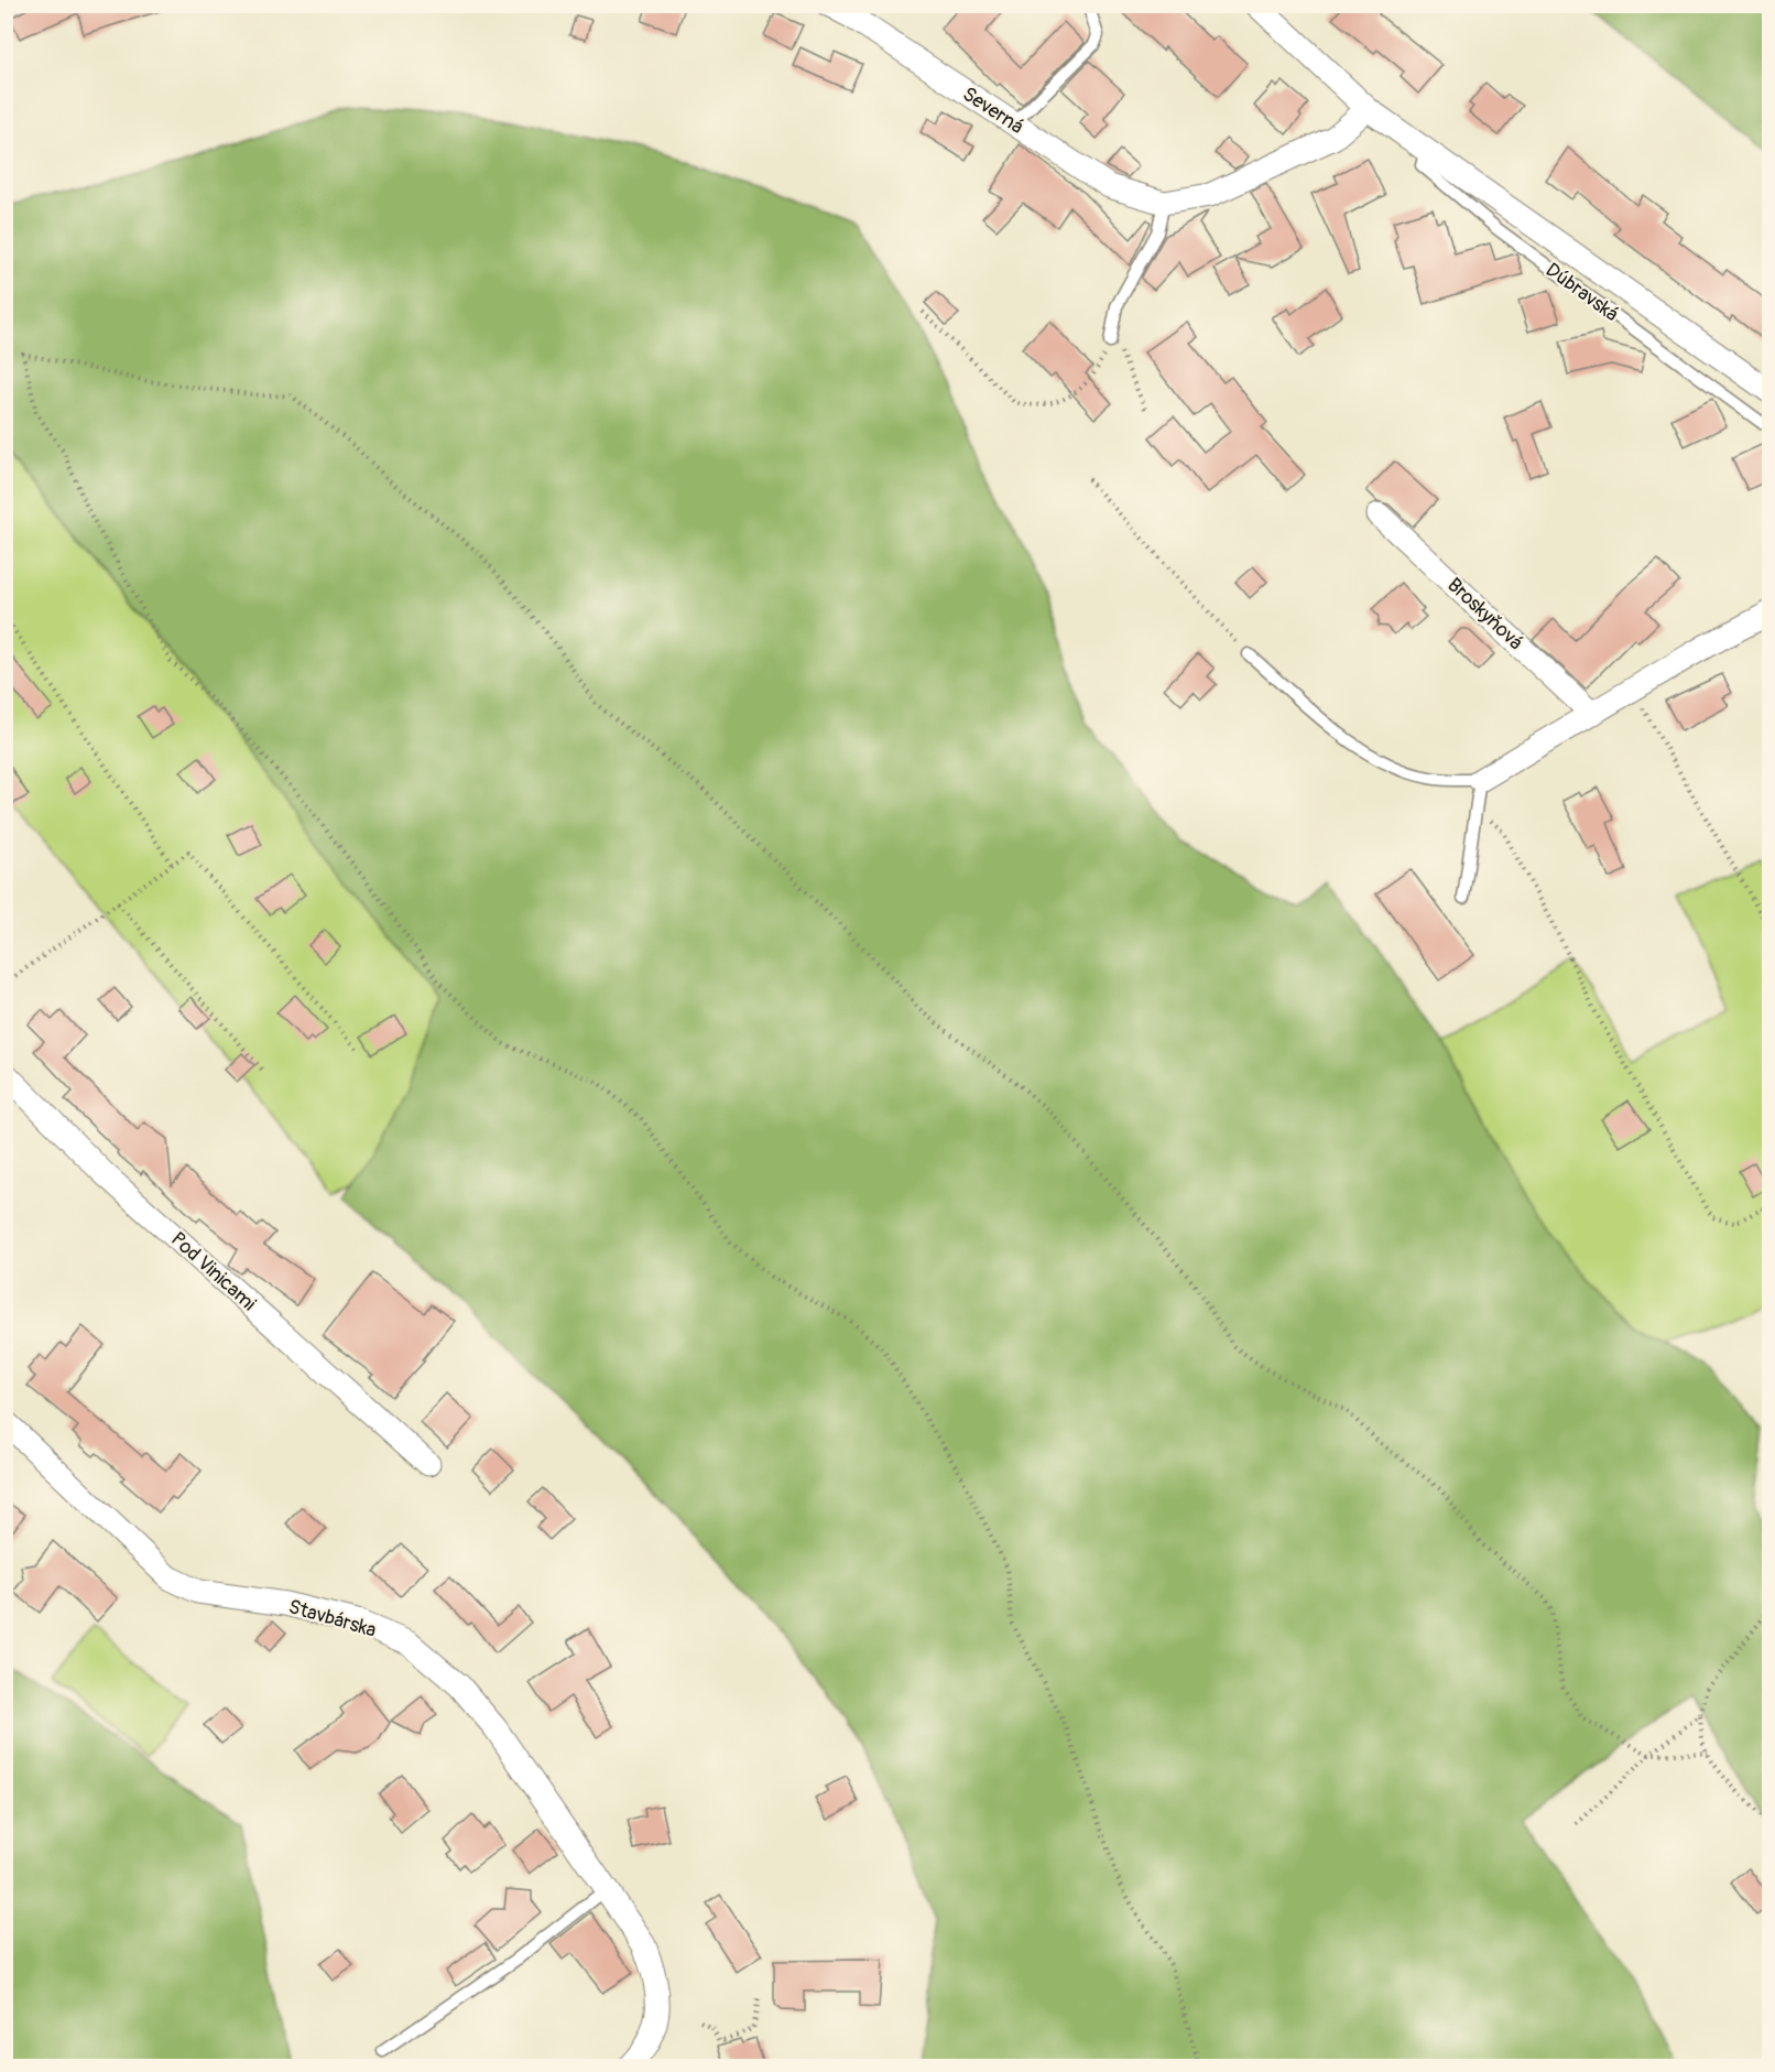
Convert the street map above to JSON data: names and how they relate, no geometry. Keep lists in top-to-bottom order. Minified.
{"streets":{"street":["Severná","Dúbravská","Broskyňová","Pod Vinicami","Stavbárska"]},"crossings":[["Severná","Dúbravská"]]}
